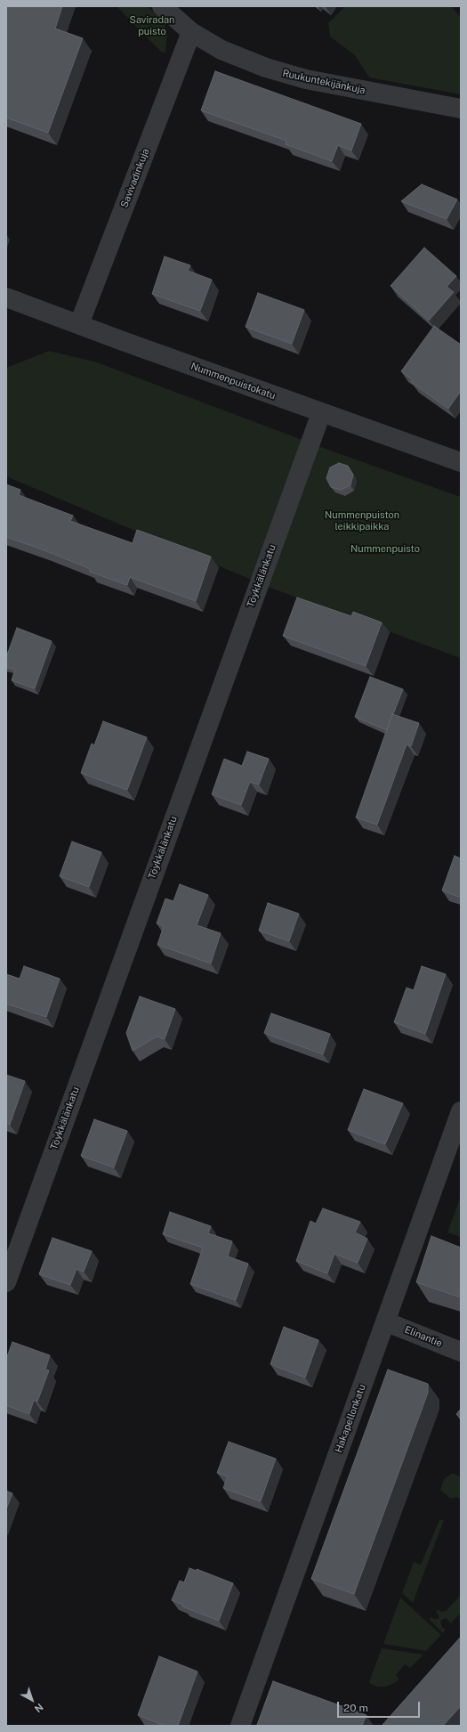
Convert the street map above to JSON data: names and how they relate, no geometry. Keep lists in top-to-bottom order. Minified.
{"streets":{"street":["Ruukuntekijänkuja","Savivadinkuja","Nummenpuistokatu","Töykkälänkatu","Elinantie","Hakapellonkatu"]},"crossings":[["Ruukuntekijänkuja","Savivadinkuja"],["Savivadinkuja","Nummenpuistokatu"],["Nummenpuistokatu","Töykkälänkatu"],["Elinantie","Hakapellonkatu"]],"parks":["Saviradan puisto","Nummenpuiston leikkipaikka","Nummenpuisto"],"scale_bar":"20 m","north":"bottom right"}
